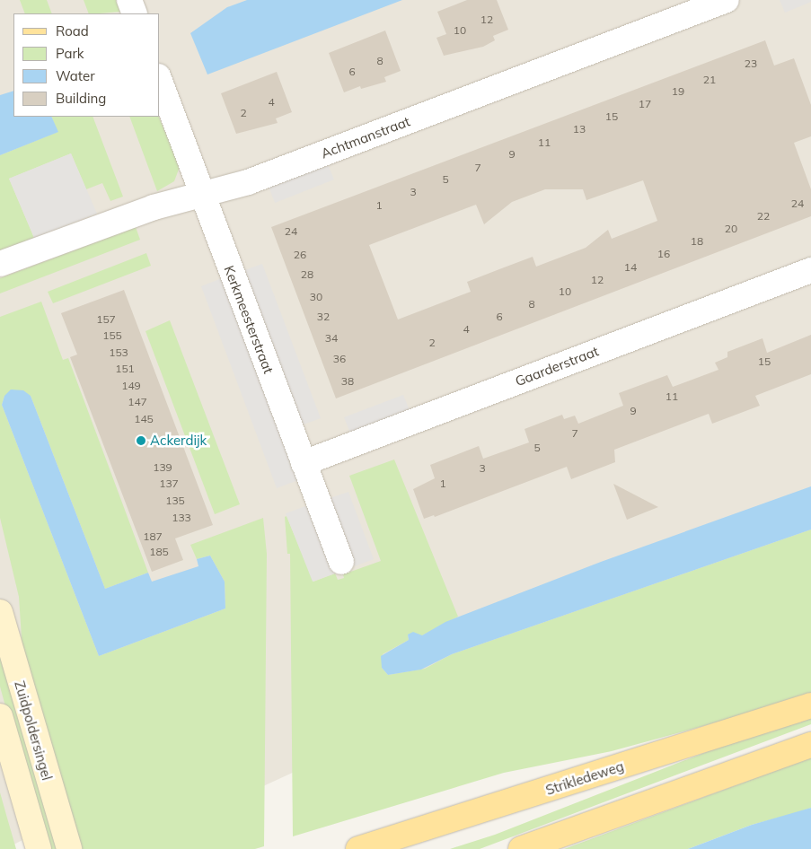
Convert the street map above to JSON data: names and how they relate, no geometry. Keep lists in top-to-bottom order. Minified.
{"streets":{"main road":["Strikledeweg"],"street":["Achtmanstraat","Kerkmeesterstraat","Gaarderstraat","Zuidpoldersingel"]},"crossings":[["Achtmanstraat","Kerkmeesterstraat"],["Kerkmeesterstraat","Gaarderstraat"]],"places":["Ackerdijk"],"house_numbers":["12","10","8","23","6","21","19","4","17","2","15","13","11","9","7","5","3","24","1","22","20","24","18","16","26","14","28","12","10","30","8","32","6","157","4","155","34","2","153","36","15","151","38","149","11","147","9","145","7","5","139","3","137","1","135","133","187","185"],"legend":["Road","Park","Water","Building"]}
